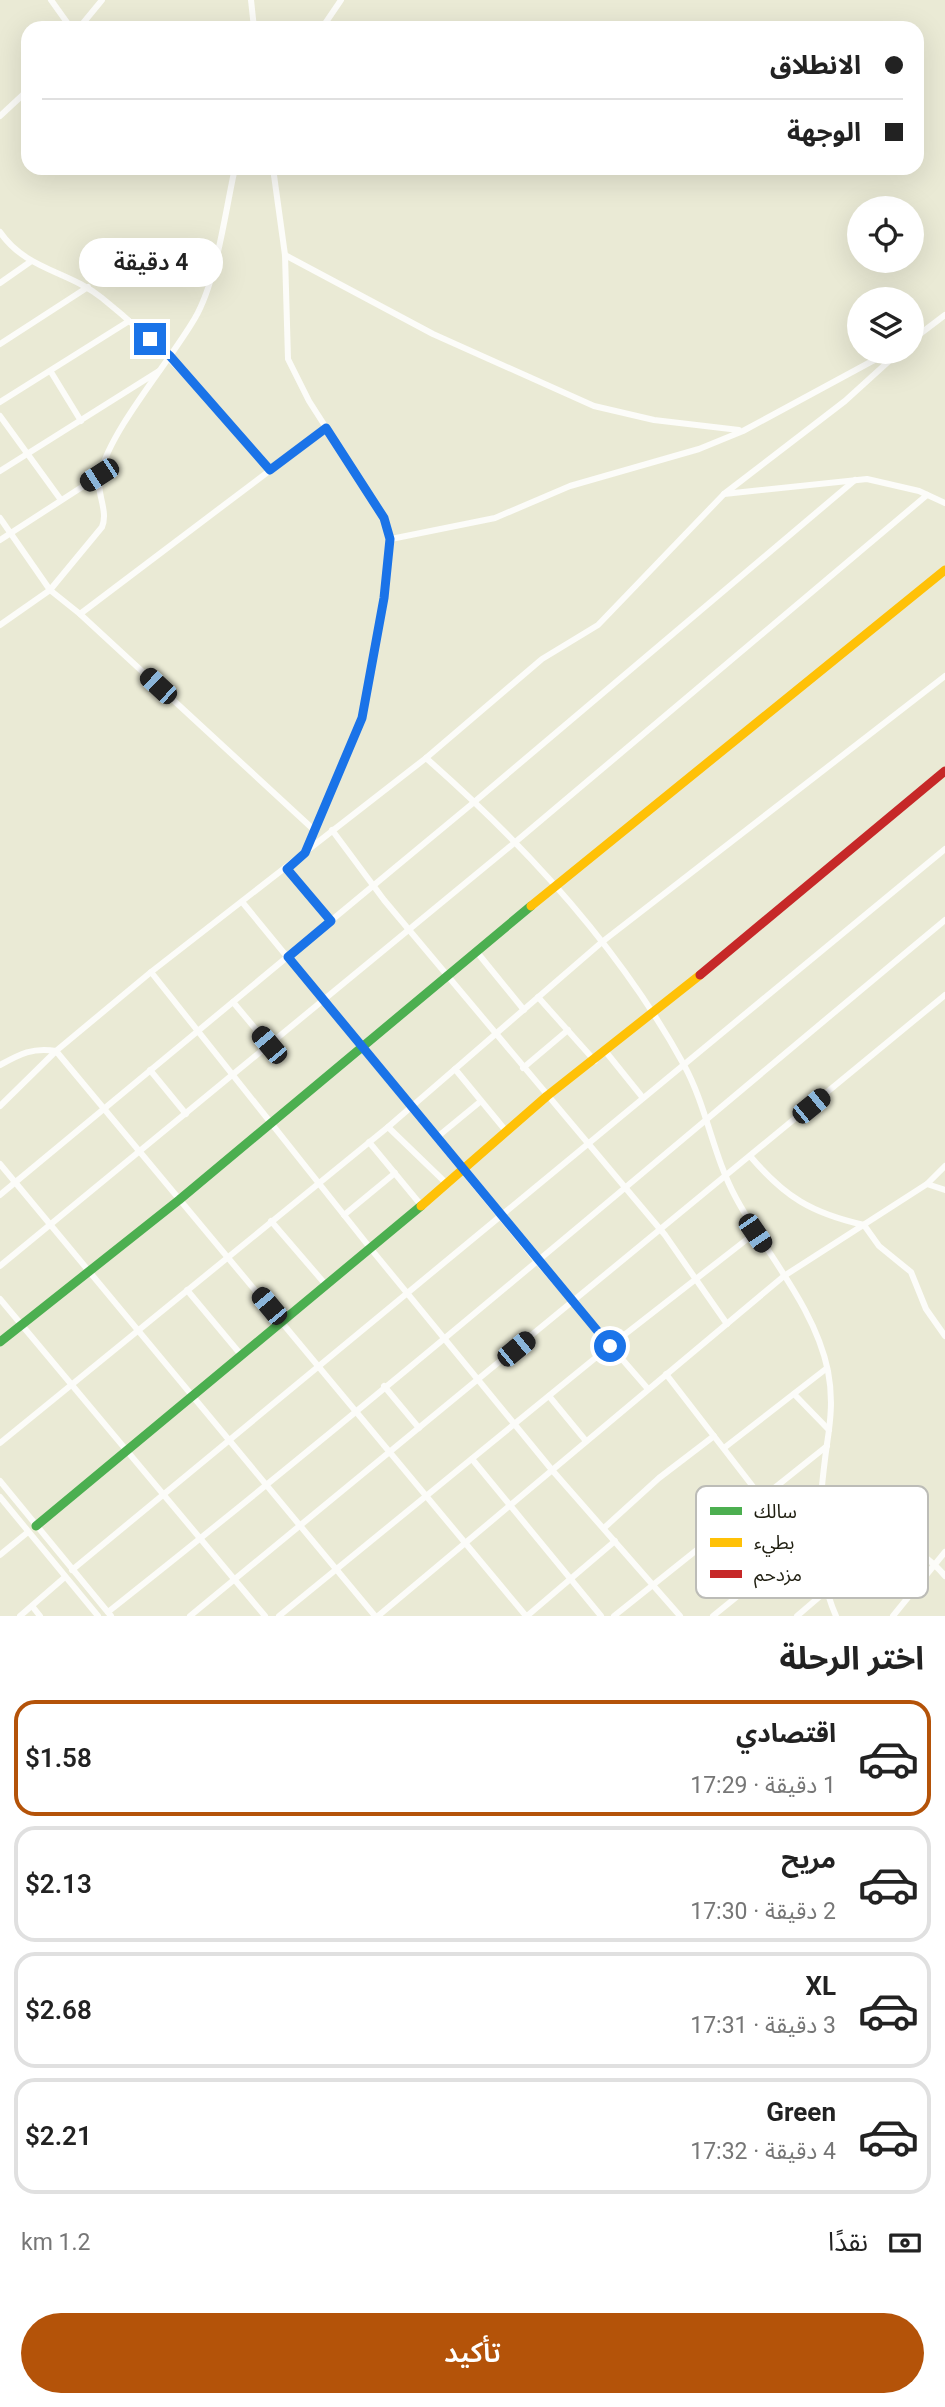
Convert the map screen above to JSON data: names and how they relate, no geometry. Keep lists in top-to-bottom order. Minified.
{"legend":["سالك","بطيء","مزدحم"],"page":{"banner":["الانطلاق","الوجهة"],"bubble":"4 دقيقة","heading":"اختر الرحلة","list":[{"name":"اقتصادي","note":"1 دقيقة · 17:29","value":"$1.58"},{"name":"مريح","note":"2 دقيقة · 17:30","value":"$2.13"},{"name":"XL","note":"3 دقيقة · 17:31","value":"$2.68"},{"name":"Green","note":"4 دقيقة · 17:32","value":"$2.21"}],"pay":["نقدًا","1.2 km"],"buttons":"تأكيد"}}
